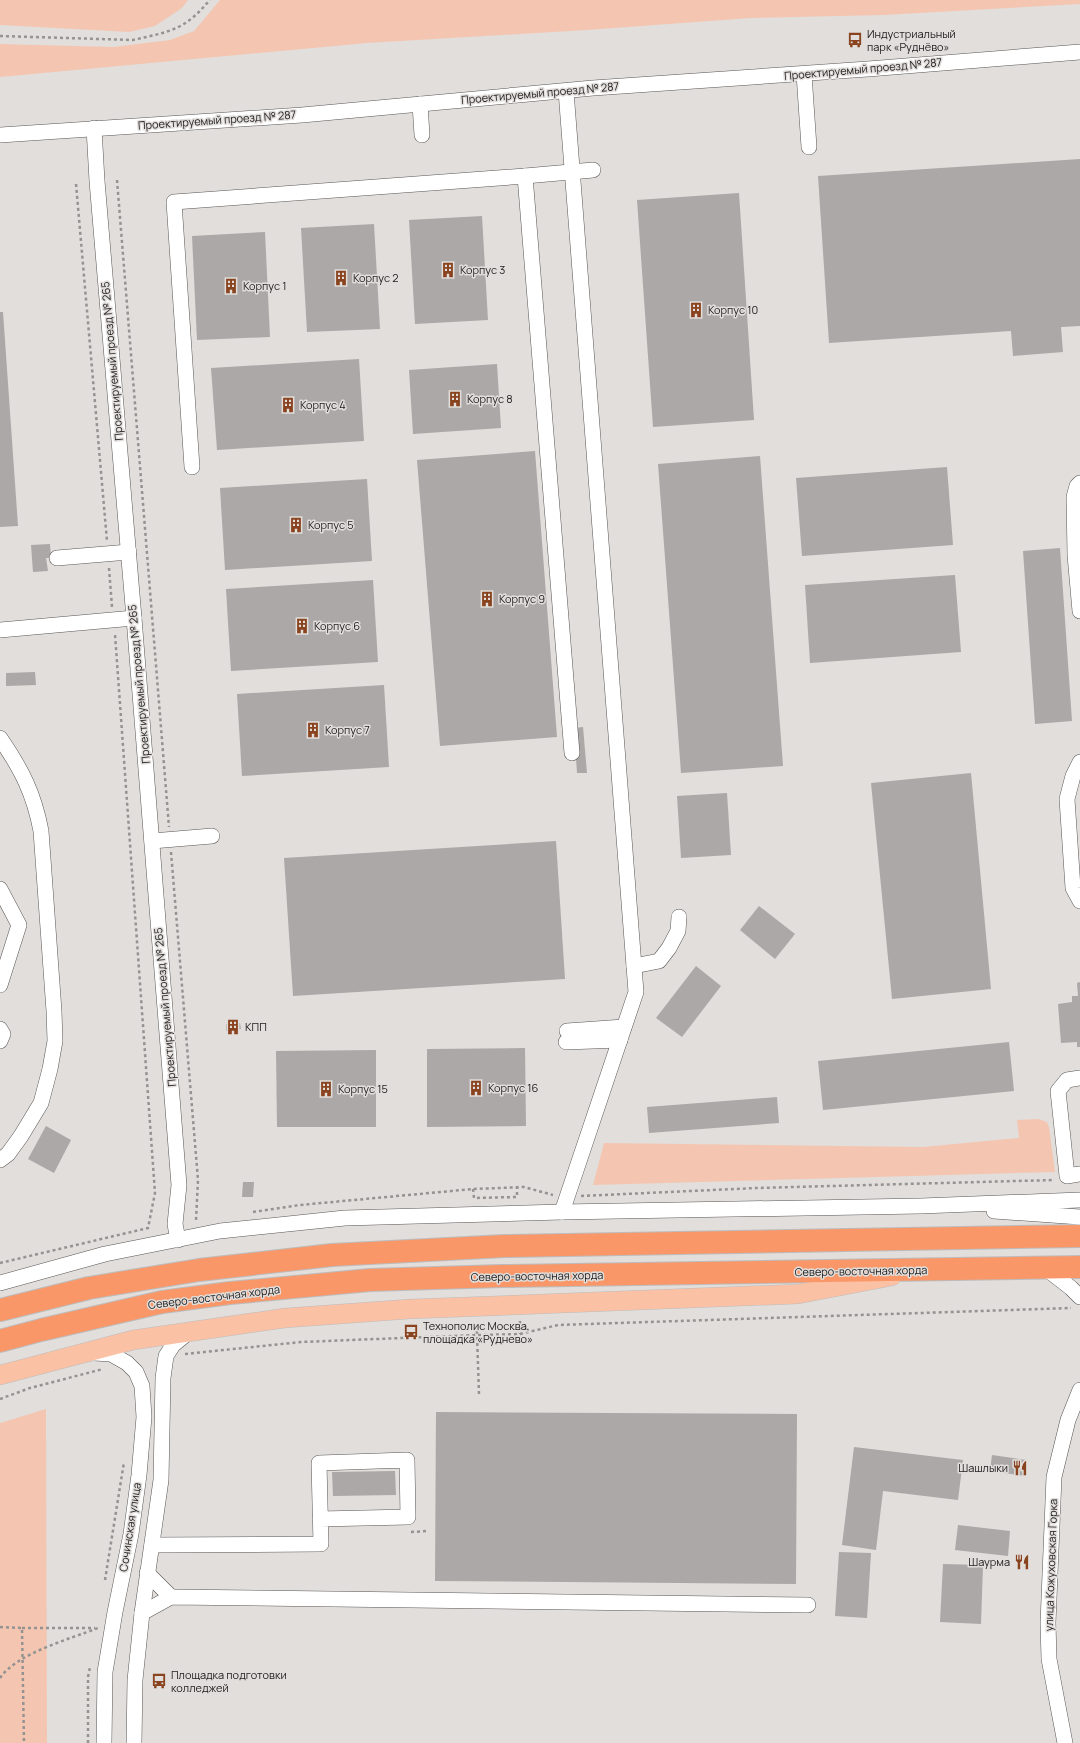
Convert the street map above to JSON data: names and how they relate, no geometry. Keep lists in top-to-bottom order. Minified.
{"streets":{"highway":["Северо-восточная хорда"],"street":["Проектируемый проезд № 287","Проектируемый проезд № 265","Сочинская улица","улица Кожуховская Горка"]},"crossings":[["Проектируемый проезд № 287","Проектируемый проезд № 265"]],"places":{"bus stop":["Индустриальный парк «Руднёво»","Технополис Москва, площадка «Руднево»","Площадка подготовки колледжей"],"building":["Корпус 3","Корпус 2","Корпус 1","Корпус 10","Корпус 8","Корпус 4","Корпус 5","Корпус 9","Корпус 6","Корпус 7","КПП","Корпус 16","Корпус 15"],"restaurant":["Шашлыки","Шаурма"]}}
